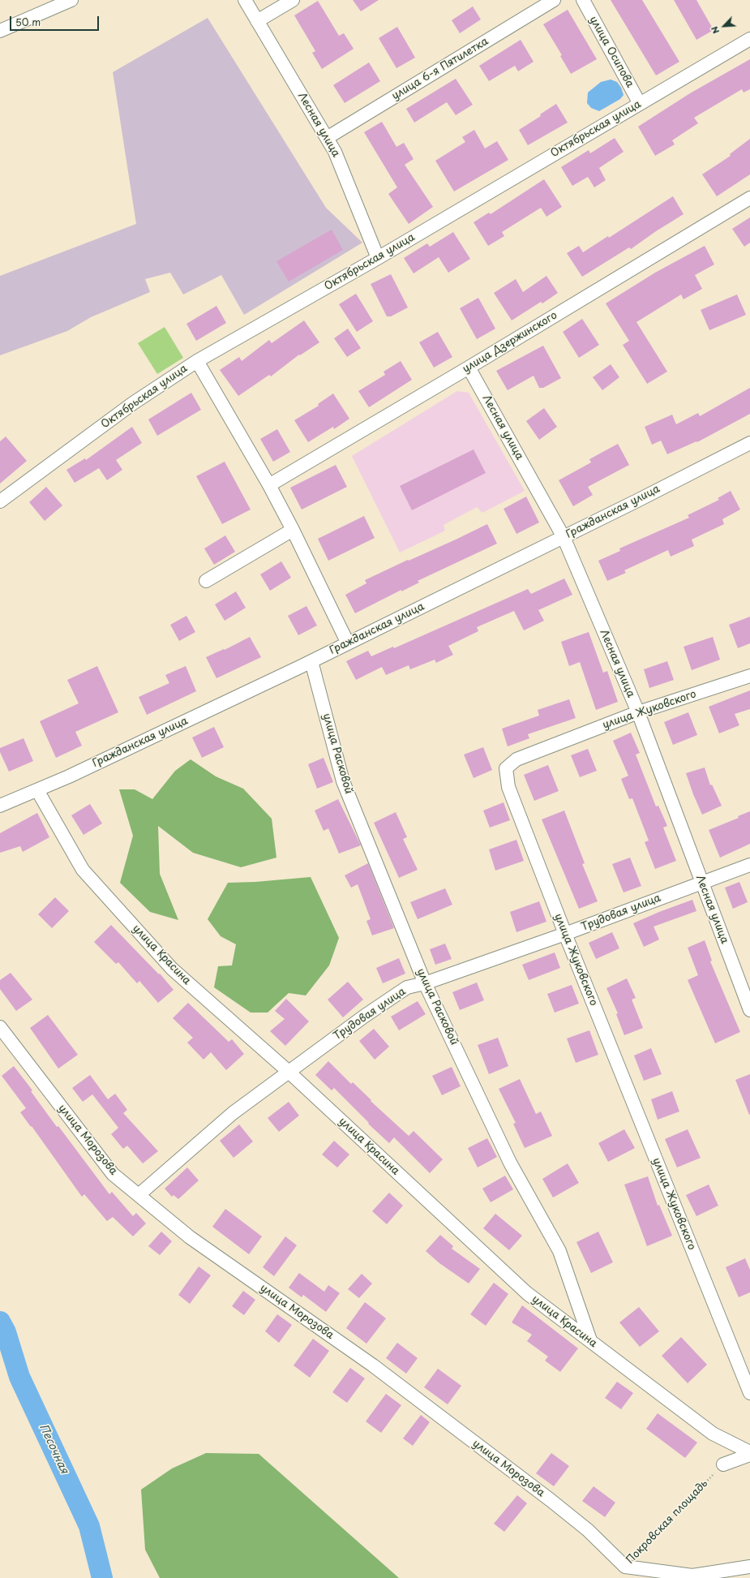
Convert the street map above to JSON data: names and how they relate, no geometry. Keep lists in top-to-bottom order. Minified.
{"streets":{"street":["улица Осипова","улица 6-я Пятилетка","Лесная улица","Октябрьская улица","улица Дзержинского","Гражданская улица","улица Жуковского","улица Расковой","Трудовая улица","улица Красина","улица Морозова","Покровская площадь"]},"crossings":[["улица Осипова","Октябрьская улица"],["улица 6-я Пятилетка","Лесная улица"],["Лесная улица","Октябрьская улица"],["Лесная улица","улица Дзержинского"],["Лесная улица","Гражданская улица"],["Лесная улица","улица Жуковского"],["Лесная улица","Трудовая улица"],["Гражданская улица","улица Расковой"],["Гражданская улица","улица Красина"],["улица Жуковского","Трудовая улица"],["улица Расковой","Трудовая улица"],["улица Расковой","улица Красина"],["Трудовая улица","улица Красина"],["Трудовая улица","улица Морозова"],["улица Морозова","Покровская площадь"]],"water":["Песочная"],"scale_bar":"50 m","north":"bottom left"}
